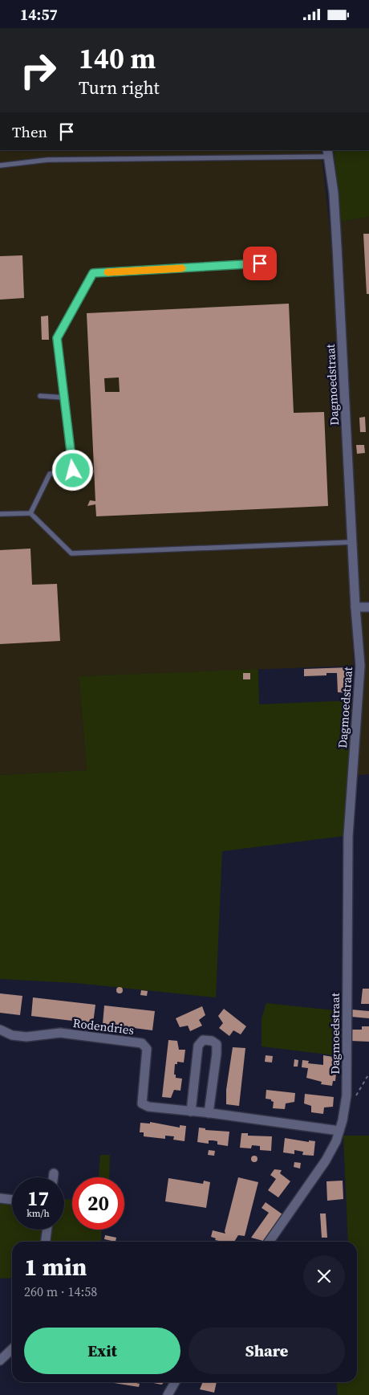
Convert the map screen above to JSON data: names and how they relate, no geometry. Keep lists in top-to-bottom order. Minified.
{"streets":{"street":["Dagmoedstraat","Rodendries"]},"crossings":[["Dagmoedstraat","Rodendries"]],"page":{"status":"14:57","turn":["140 m","Turn right"],"then":"Then","speed":"17 km/h","limit":"20","heading":["1 min","260 m · 14:58"],"buttons":["Exit","Share"]}}
